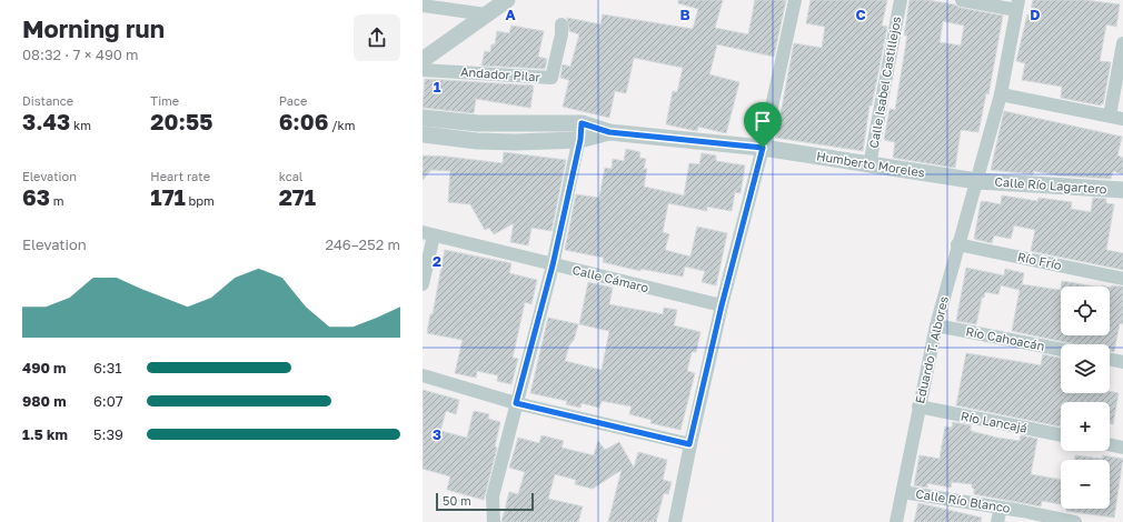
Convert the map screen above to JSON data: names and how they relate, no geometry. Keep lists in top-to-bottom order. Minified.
{"streets":{"street":["Andador Pilar","Calle Isabel Castillejos","Humberto Moreles","Calle Río Lagartero","Río Frío","Calle Cámaro","Río Cahoacán","Eduardo T. Albores","Río Lancajá","Calle Río Blanco"]},"crossings":[["Calle Isabel Castillejos","Humberto Moreles"],["Humberto Moreles","Calle Río Lagartero"],["Humberto Moreles","Eduardo T. Albores"],["Calle Río Lagartero","Eduardo T. Albores"],["Río Frío","Eduardo T. Albores"],["Río Cahoacán","Eduardo T. Albores"],["Eduardo T. Albores","Río Lancajá"],["Eduardo T. Albores","Calle Río Blanco"]],"scale_bar":"50 m","page":{"heading":["Morning run","08:32 · 7 × 490 m"],"stats":[["Distance","3.43 km"],["Time","20:55"],["Pace","6:06 /km"],["Elevation","63 m"],["Heart rate","171 bpm"],["kcal","271"]],"chart":["Elevation","246–252 m"],"map_buttons":["+","−"],"list":[{"name":"490 m","note":"6:31"},{"name":"980 m","note":"6:07"},{"name":"1.5 km","note":"5:39"}],"scale":"50 m"},"grid":{"columns":["A","B","C","D"],"rows":["1","2","3"]}}
